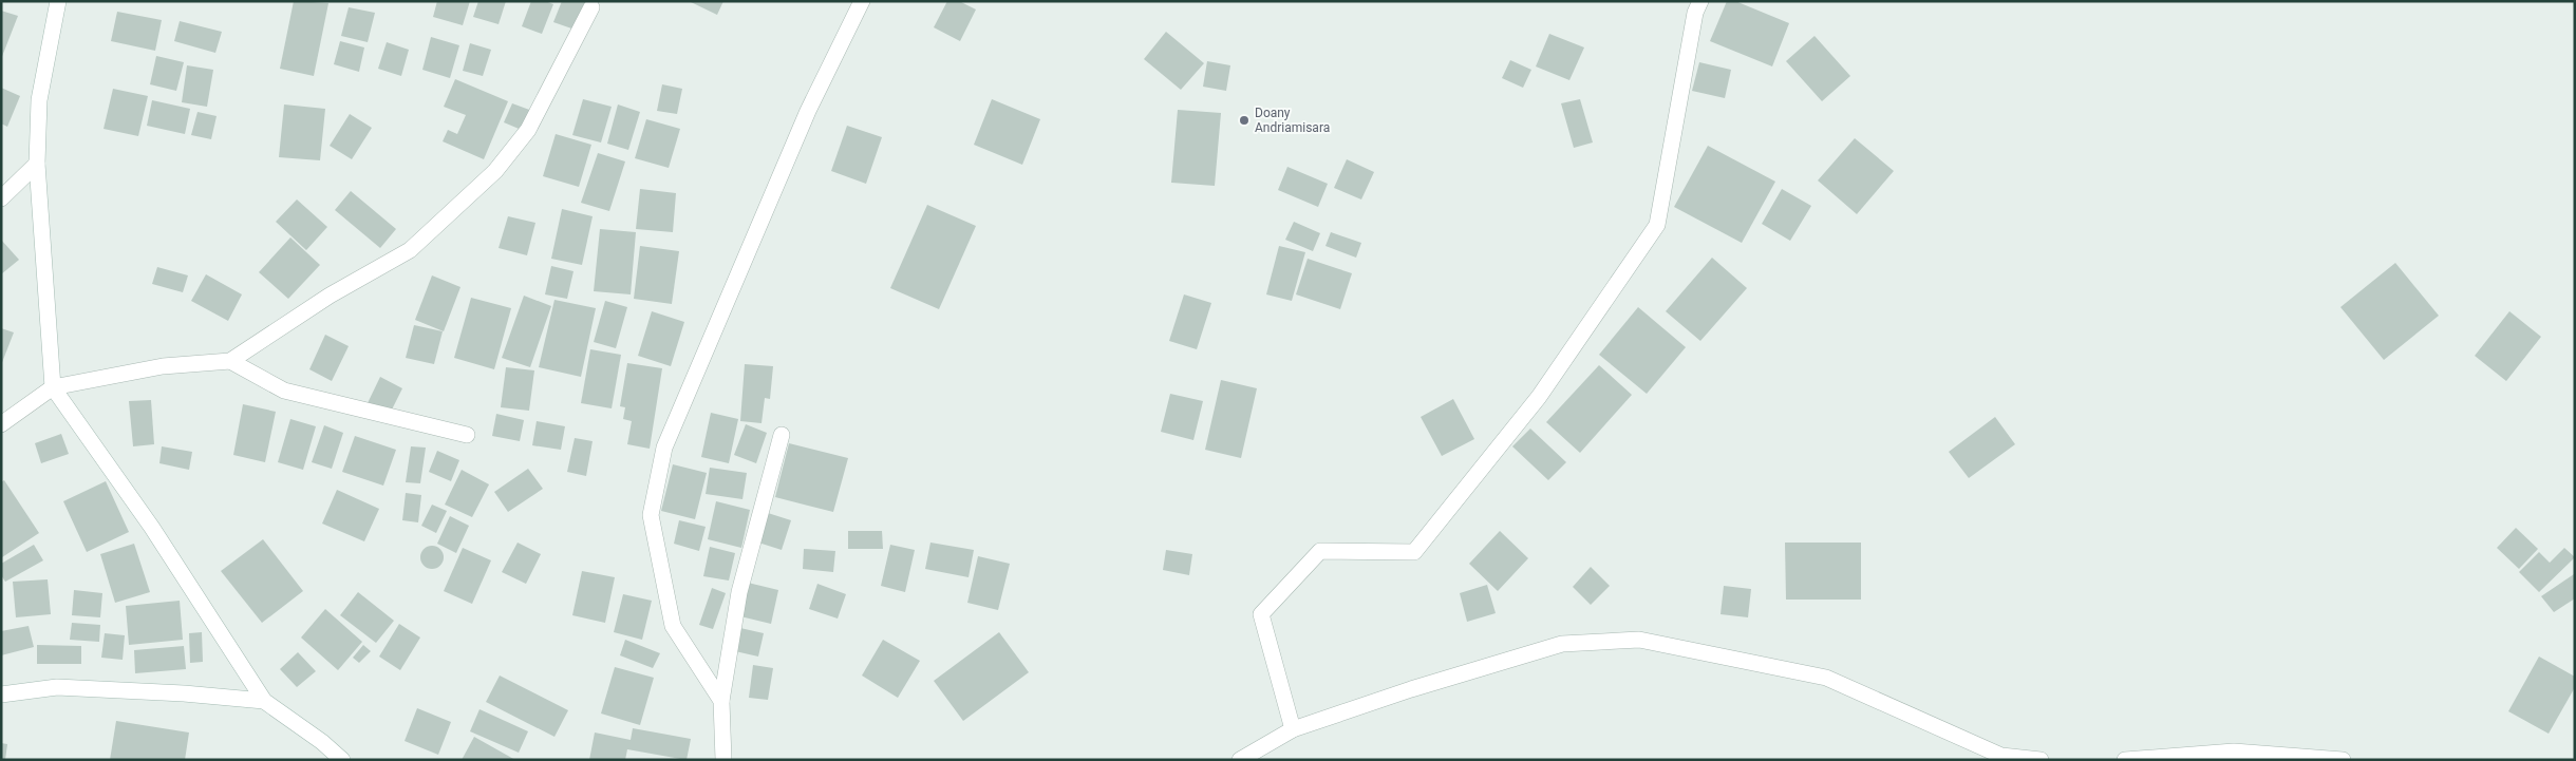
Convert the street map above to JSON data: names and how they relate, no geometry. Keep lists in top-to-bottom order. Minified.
{"places":["Doany Andriamisara"]}
